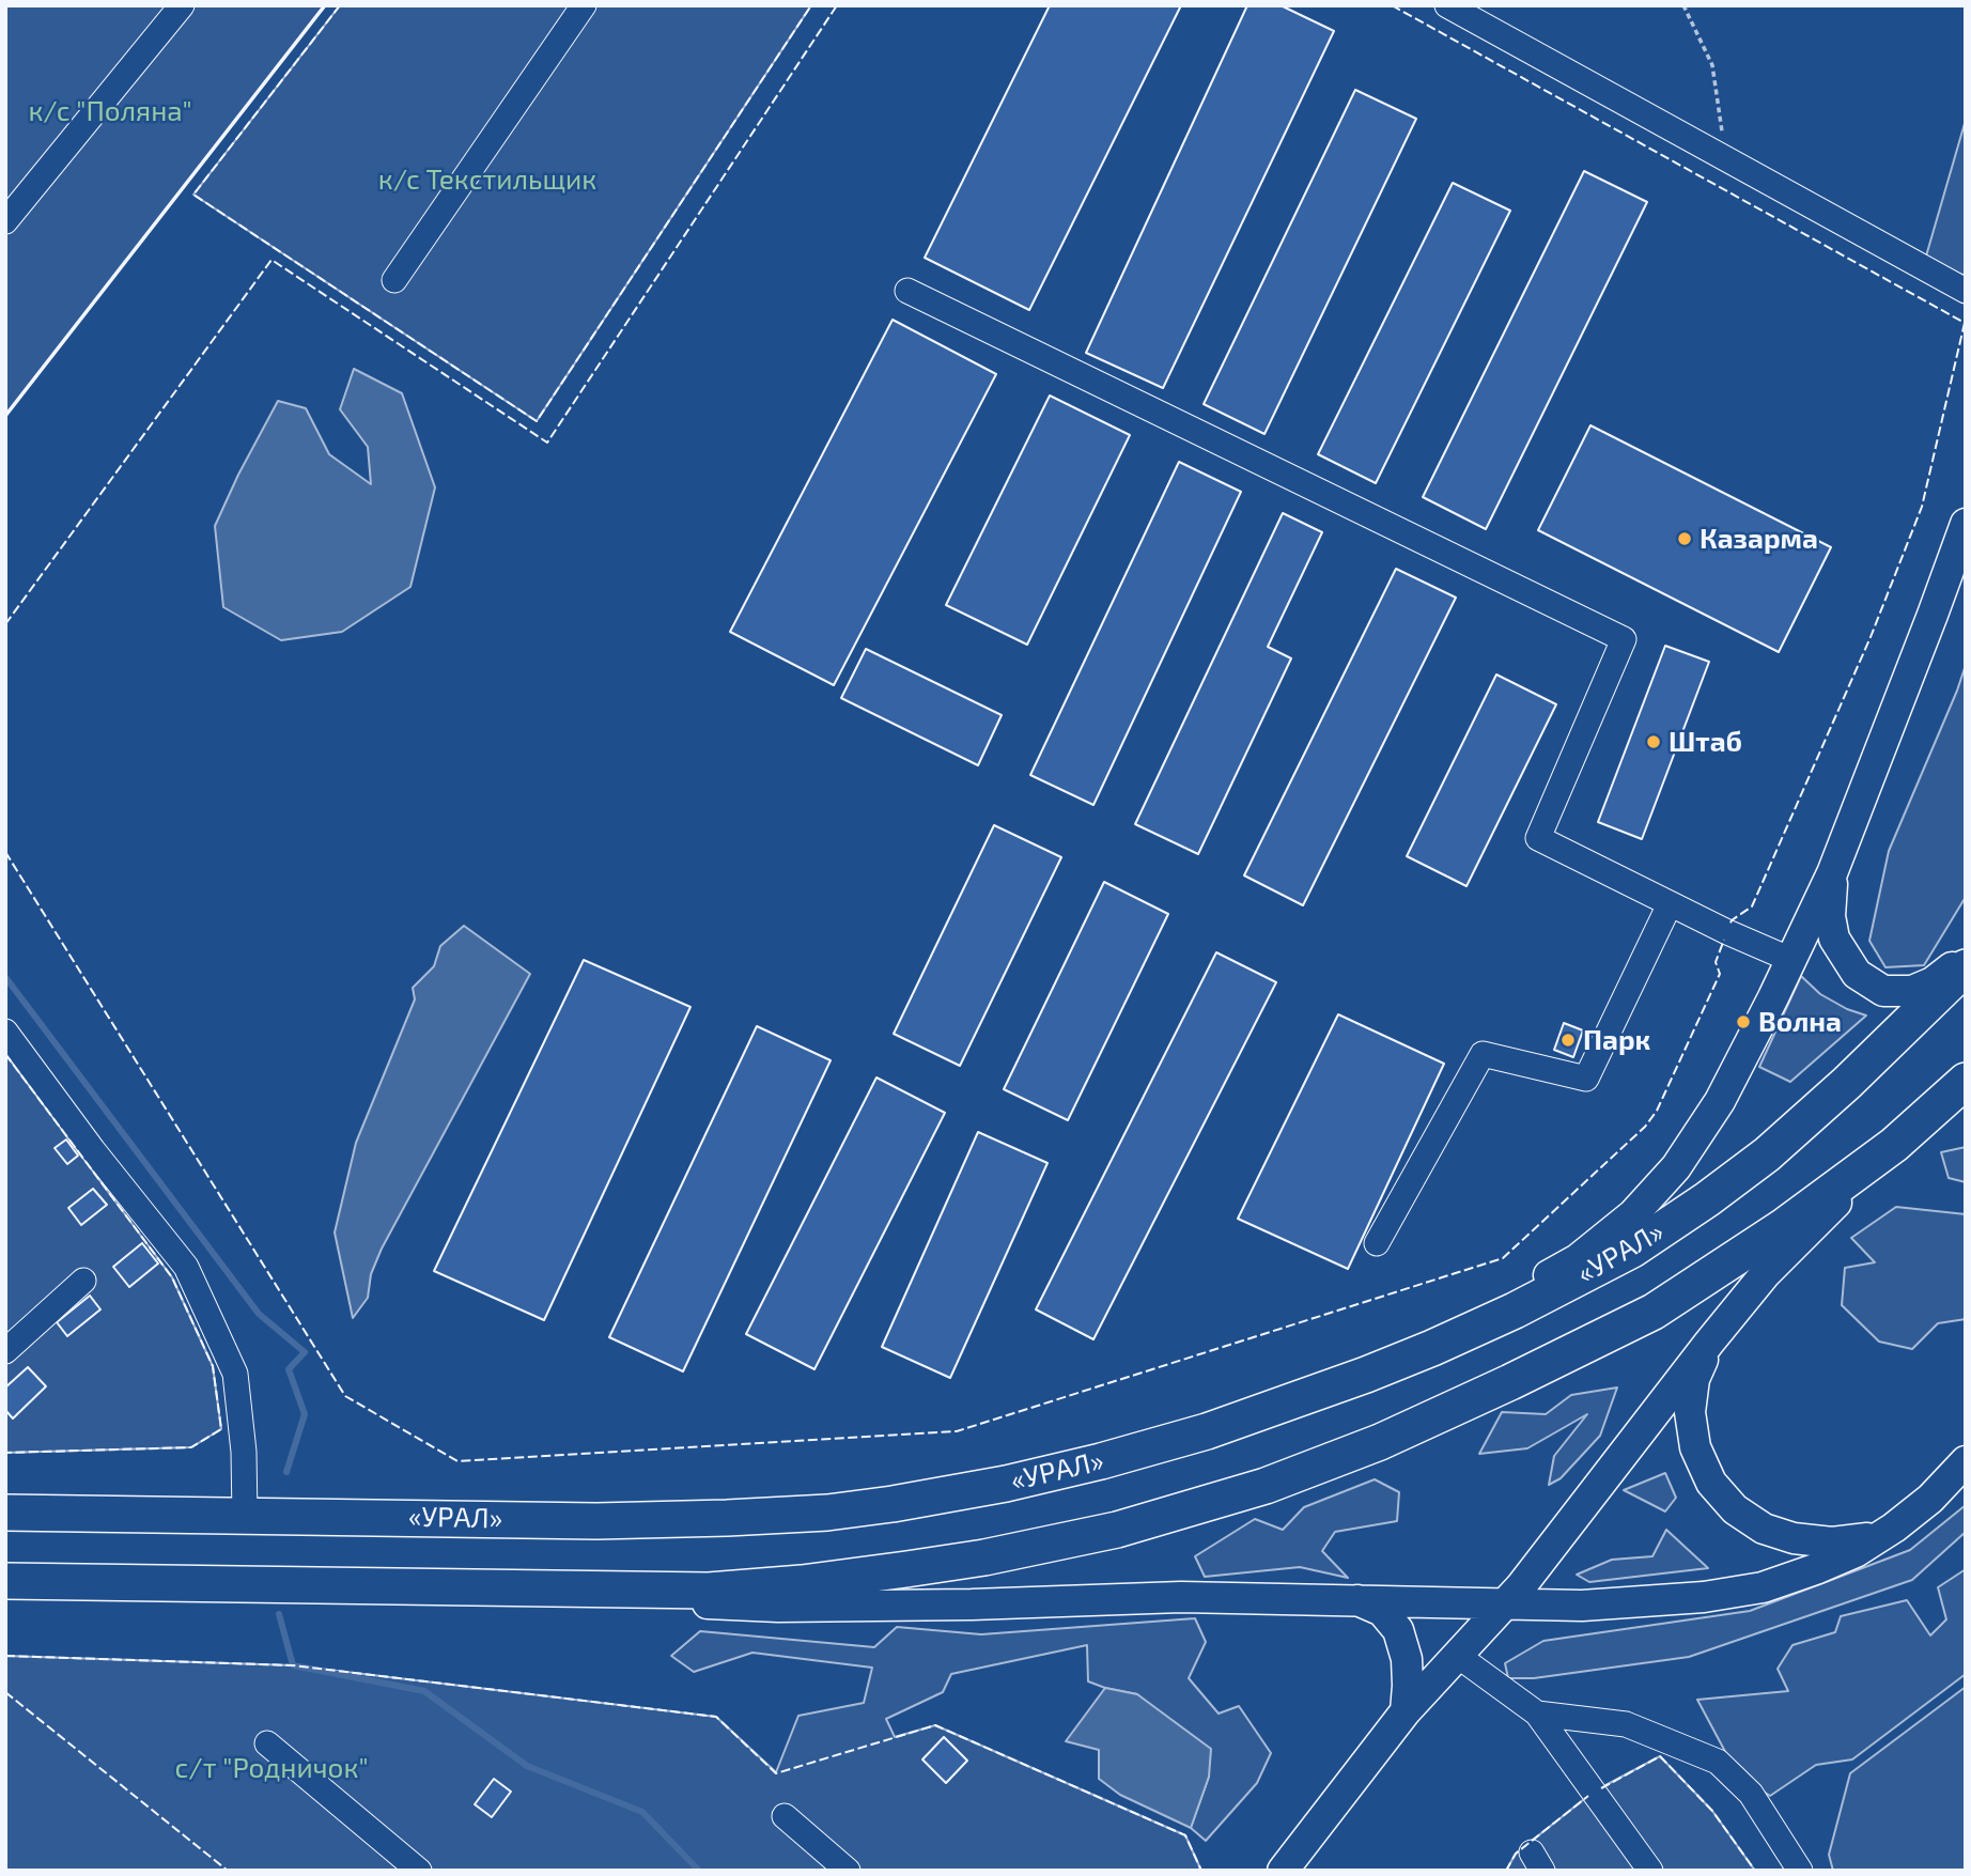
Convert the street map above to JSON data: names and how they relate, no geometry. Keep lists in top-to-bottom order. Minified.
{"streets":{"highway":["«УРАЛ»"]},"parks":["к/с \"Поляна\"","к/с Текстильщик","с/т \"Родничок\""],"places":["Казарма","Штаб","Волна","Парк"]}
